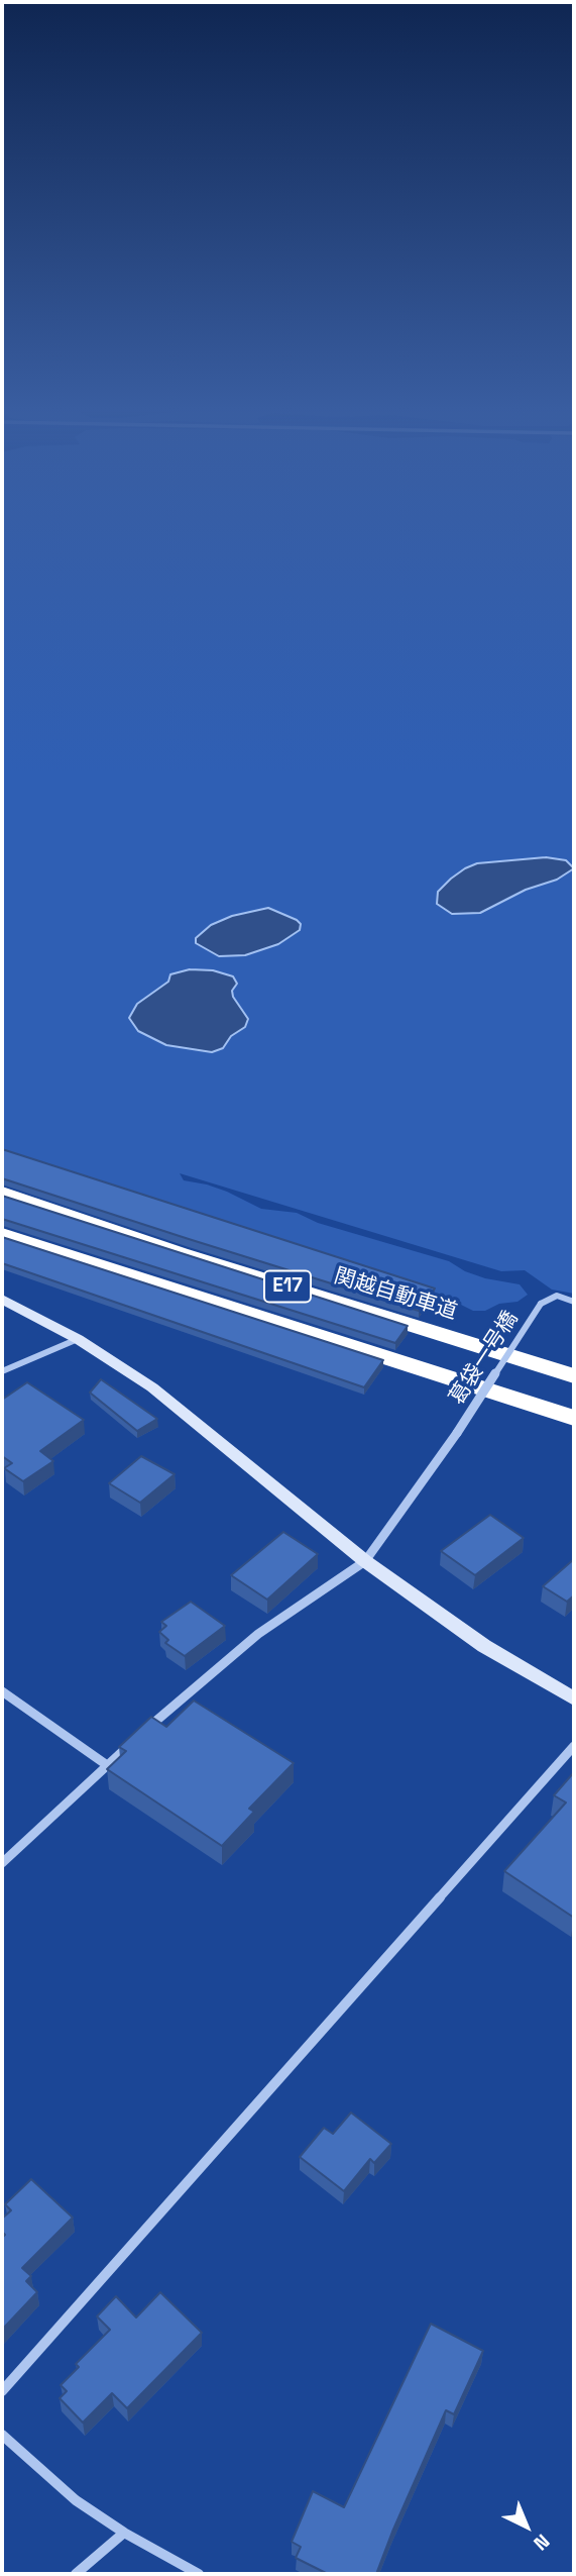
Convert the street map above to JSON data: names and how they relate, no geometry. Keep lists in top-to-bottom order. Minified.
{"streets":{"highway":["E17","関越自動車道"],"street":["葛袋一号橋"]},"north":"bottom right"}
